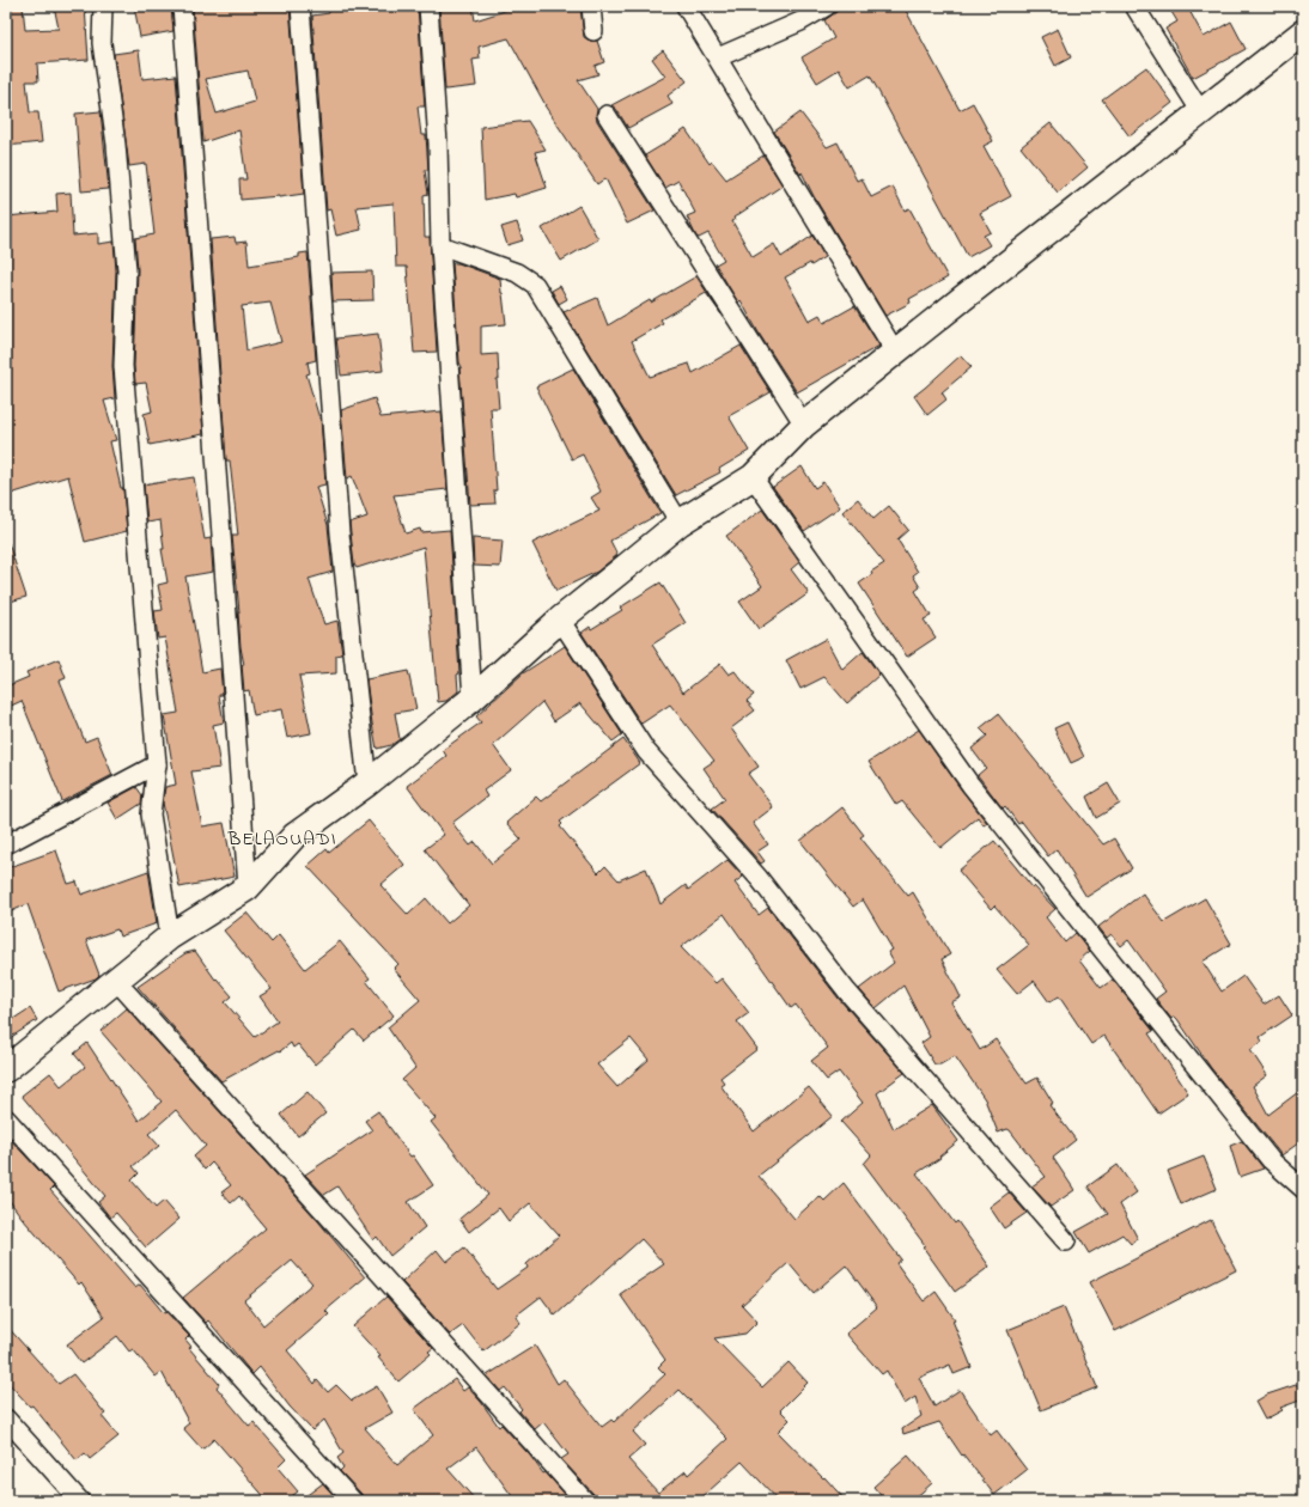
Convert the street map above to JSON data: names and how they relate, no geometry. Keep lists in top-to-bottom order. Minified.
{"districts":["BELAOUADI"]}
